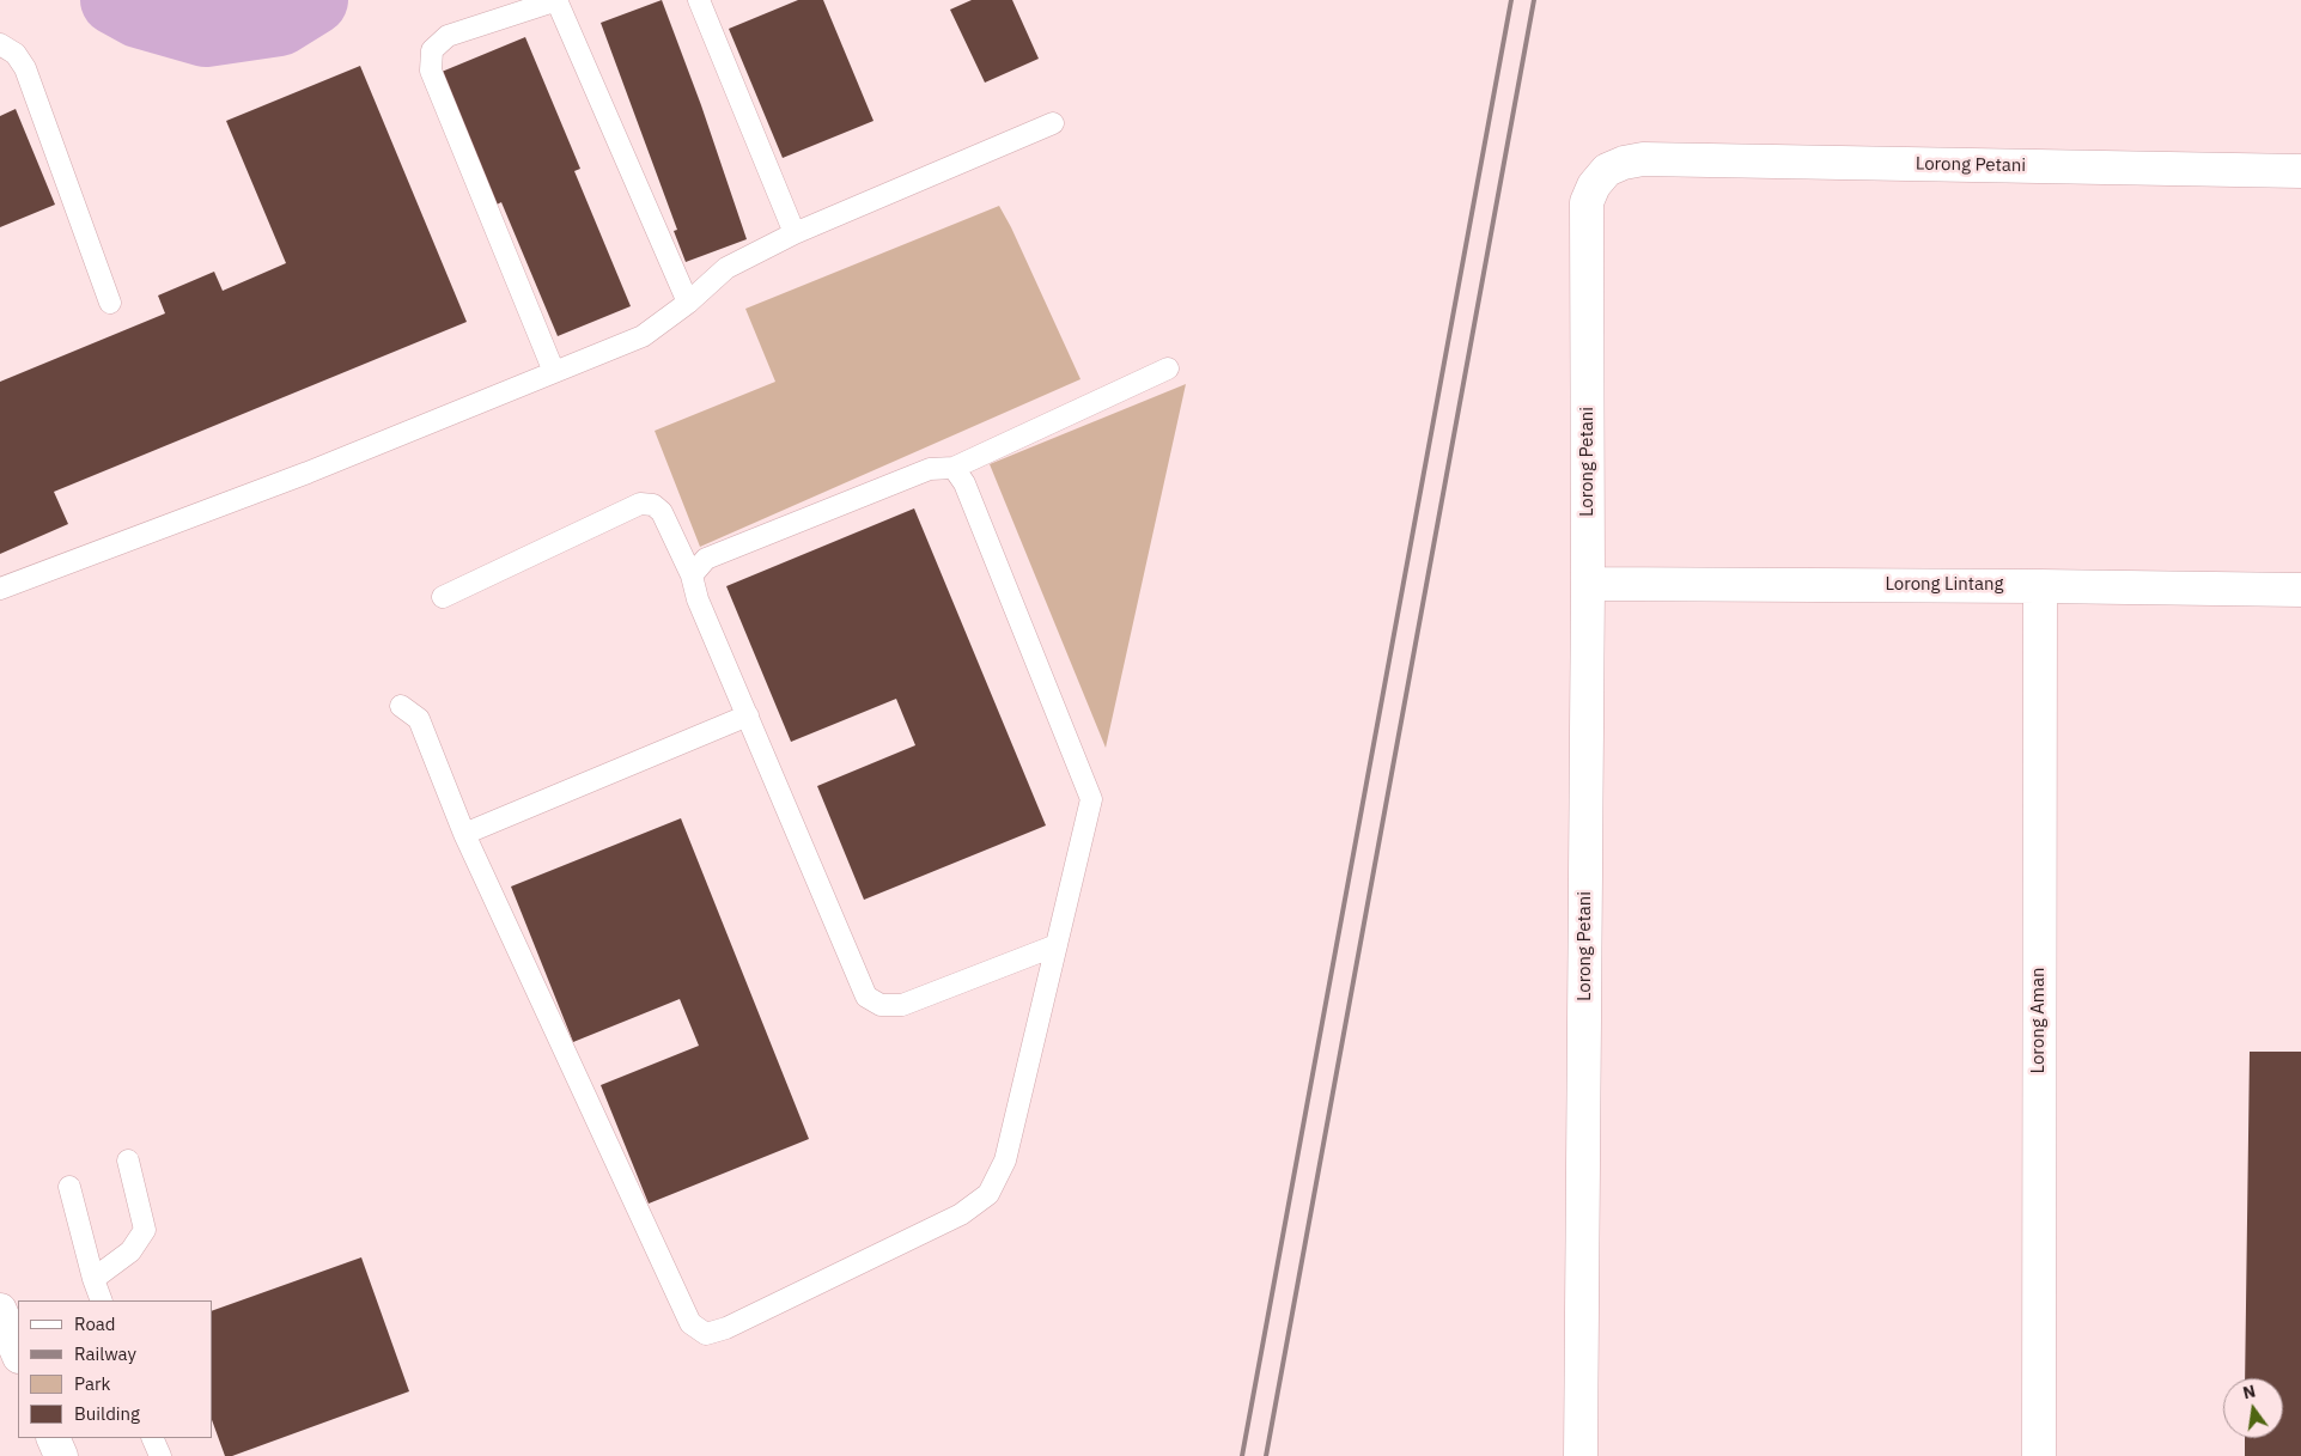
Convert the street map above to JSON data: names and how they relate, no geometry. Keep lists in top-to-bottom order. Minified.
{"streets":{"street":["Lorong Petani","Lorong Lintang","Lorong Aman"]},"crossings":[["Lorong Petani","Lorong Lintang"],["Lorong Lintang","Lorong Aman"]],"legend":["Road","Railway","Park","Building"],"north":"top"}
